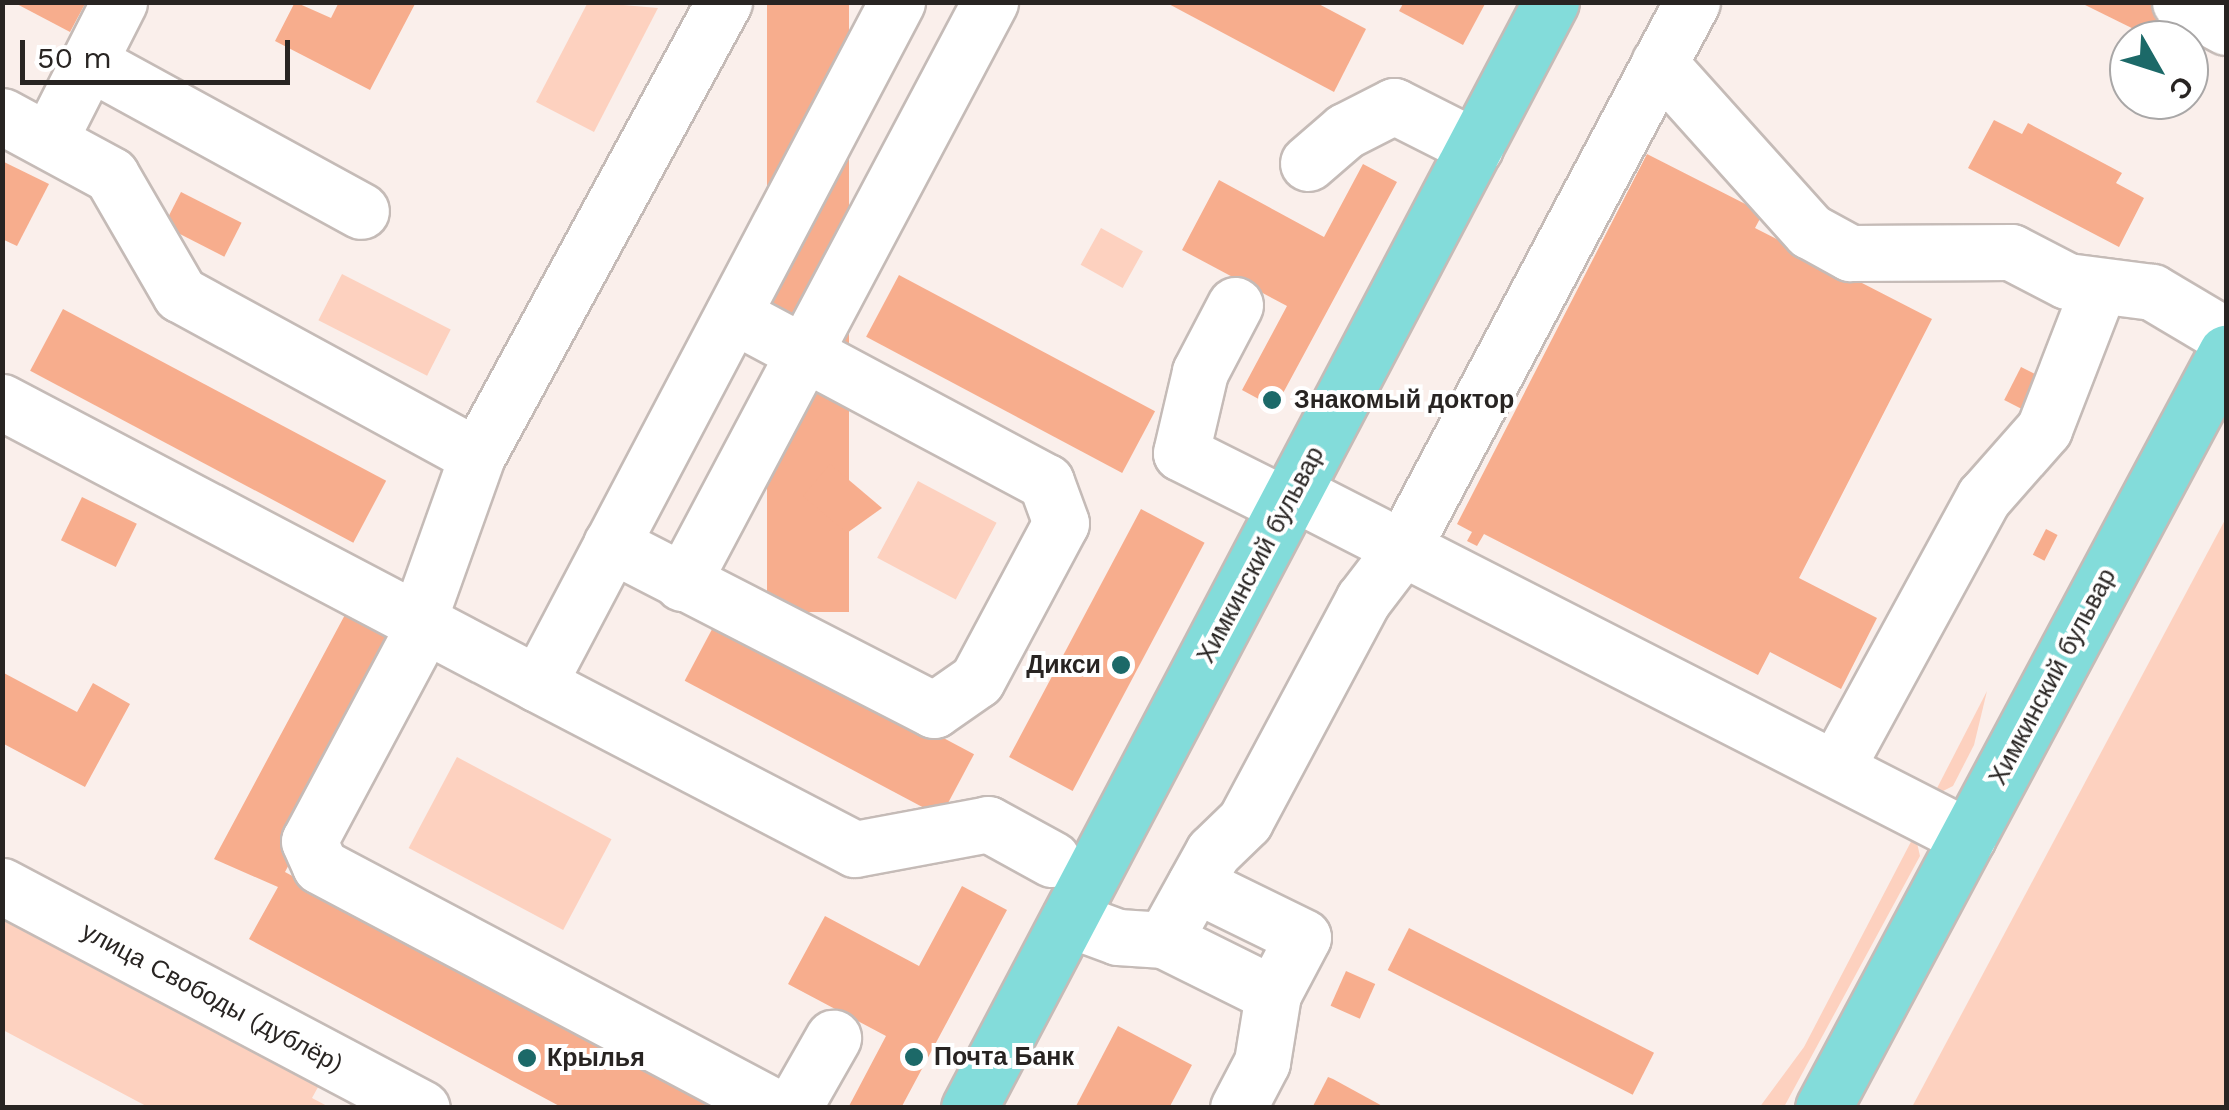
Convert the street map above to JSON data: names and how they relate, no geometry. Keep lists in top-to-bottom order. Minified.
{"streets":{"main road":["Химкинский бульвар"],"street":["улица Свободы (дублёр)"]},"places":["Знакомый доктор","Дикси","Почта Банк","Крылья"],"scale_bar":"50 m","north":"bottom right"}
